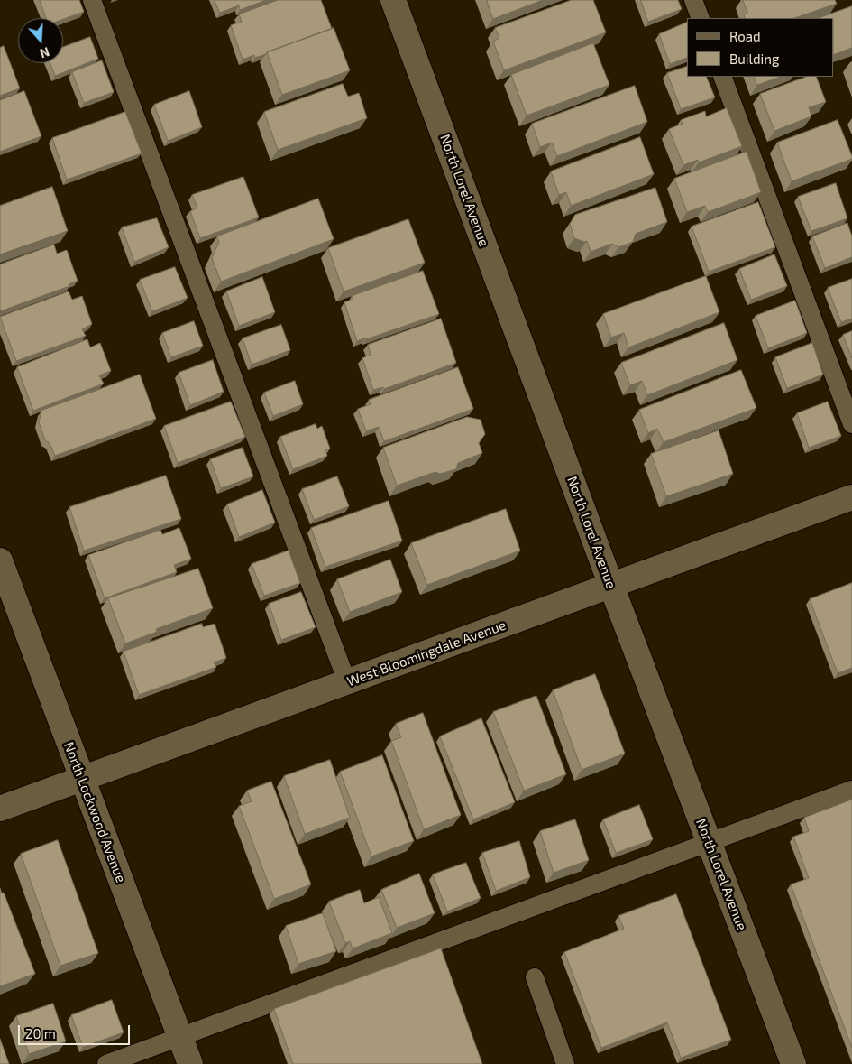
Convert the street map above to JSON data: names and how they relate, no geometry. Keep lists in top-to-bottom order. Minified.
{"streets":{"street":["North Lorel Avenue","West Bloomingdale Avenue","North Lockwood Avenue"]},"crossings":[["North Lorel Avenue","West Bloomingdale Avenue"],["West Bloomingdale Avenue","North Lockwood Avenue"]],"legend":["Road","Building"],"scale_bar":"20 m","north":"bottom"}
